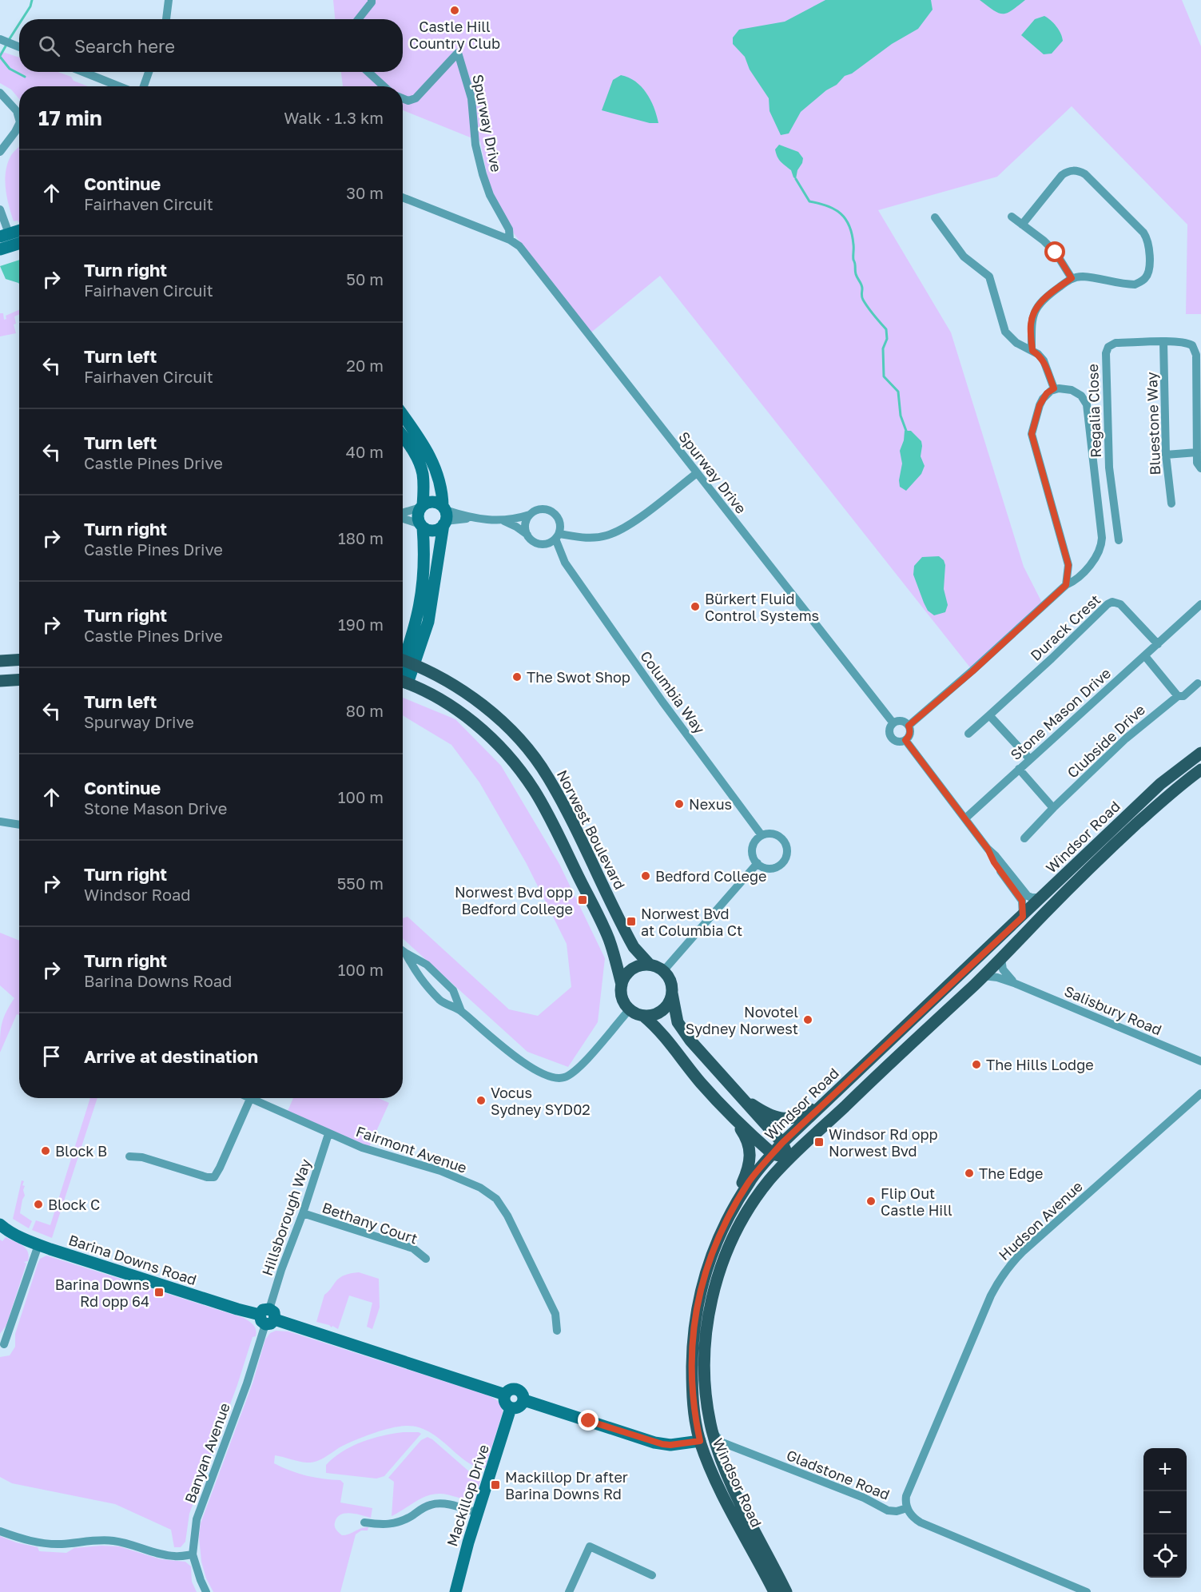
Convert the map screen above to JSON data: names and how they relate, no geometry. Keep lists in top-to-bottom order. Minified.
{"streets":{"main road":["Norwest Boulevard","Windsor Road"],"street":["Spurway Drive","Regalia Close","Bluestone Way","Durack Crest","Columbia Way","Stone Mason Drive","Clubside Drive","Salisbury Road","Fairmont Avenue","Hillsborough Way","Hudson Avenue","Bethany Court","Barina Downs Road","Banyan Avenue","Gladstone Road","Mackillop Drive"]},"crossings":[["Regalia Close","Bluestone Way"],["Durack Crest","Stone Mason Drive"],["Windsor Road","Salisbury Road"],["Windsor Road","Gladstone Road"],["Fairmont Avenue","Hillsborough Way"],["Hillsborough Way","Bethany Court"],["Hillsborough Way","Barina Downs Road"],["Hillsborough Way","Banyan Avenue"],["Hudson Avenue","Gladstone Road"],["Barina Downs Road","Banyan Avenue"],["Barina Downs Road","Mackillop Drive"]],"places":{"other":["Castle Hill Country Club","Bürkert Fluid Control Systems","The Swot Shop","Nexus","Bedford College","Novotel Sydney Norwest","The Hills Lodge","Vocus Sydney SYD02","Block B","The Edge","Flip Out Castle Hill","Block C"],"transit":["Norwest Bvd opp Bedford College","Norwest Bvd at Columbia Ct","Windsor Rd opp Norwest Bvd","Barina Downs Rd opp 64","Mackillop Dr after Barina Downs Rd"]},"page":{"search":"Search here","heading":["17 min","Walk · 1.3 km"],"list":[["Continue","Fairhaven Circuit","30 m"],["Turn right","Fairhaven Circuit","50 m"],["Turn left","Fairhaven Circuit","20 m"],["Turn left","Castle Pines Drive","40 m"],["Turn right","Castle Pines Drive","180 m"],["Turn right","Castle Pines Drive","190 m"],["Turn left","Spurway Drive","80 m"],["Continue","Stone Mason Drive","100 m"],["Turn right","Windsor Road","550 m"],["Turn right","Barina Downs Road","100 m"],"Arrive at destination"],"map_buttons":["+","−"]}}
